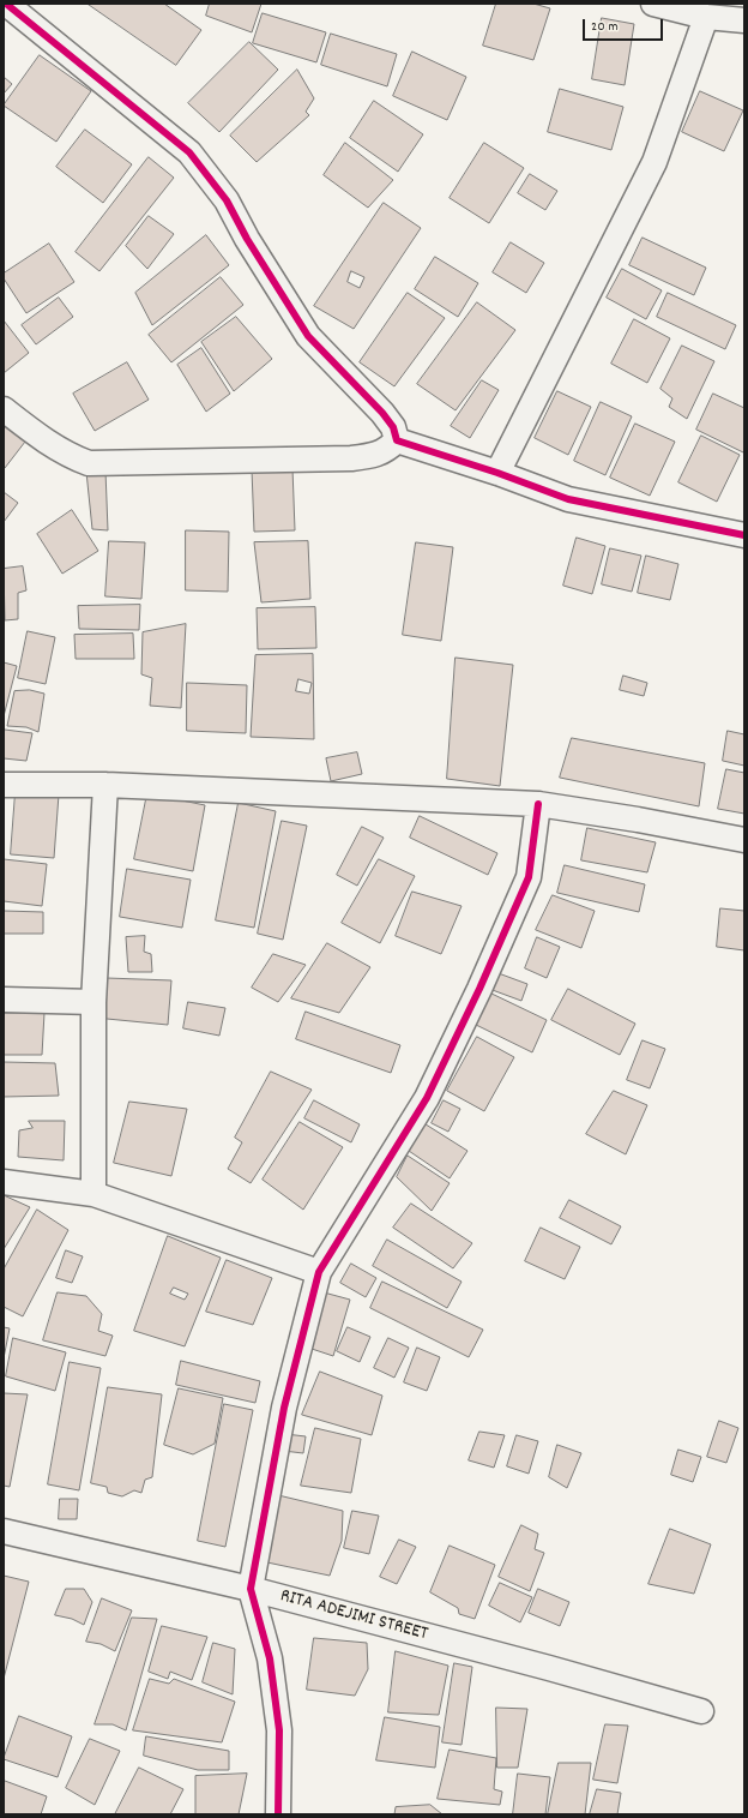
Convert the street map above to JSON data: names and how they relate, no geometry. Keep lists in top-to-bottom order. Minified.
{"streets":{"street":["RITA ADEJIMI STREET"]},"scale_bar":"20 m"}
